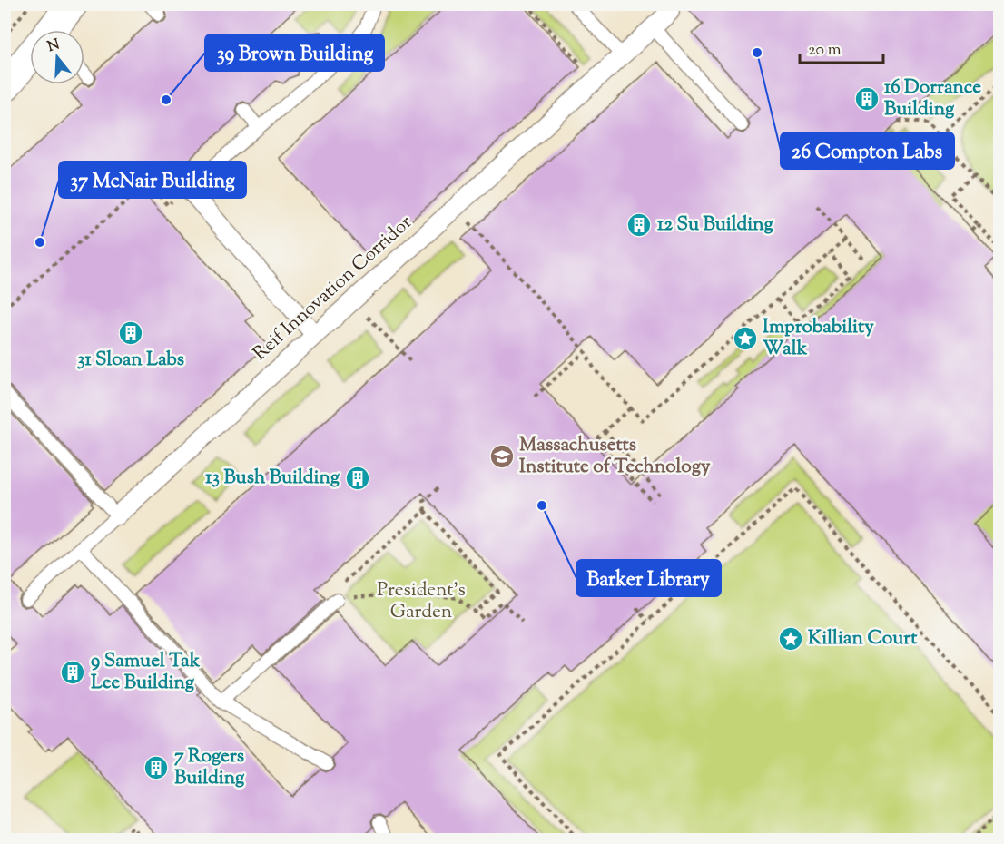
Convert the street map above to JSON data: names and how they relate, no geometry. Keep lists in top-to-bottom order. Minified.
{"streets":{"street":["Reif Innovation Corridor"]},"parks":["President's Garden"],"places":{"other":["26 Compton Labs","39 Brown Building","37 McNair Building","Barker Library"],"building":["16 Dorrance Building","12 Su Building","31 Sloan Labs","13 Bush Building","9 Samuel Tak Lee Building","7 Rogers Building"],"place":["Improbability Walk","Killian Court"],"school or university":["Massachusetts Institute of Technology"]},"scale_bar":"20 m","north":"top"}
